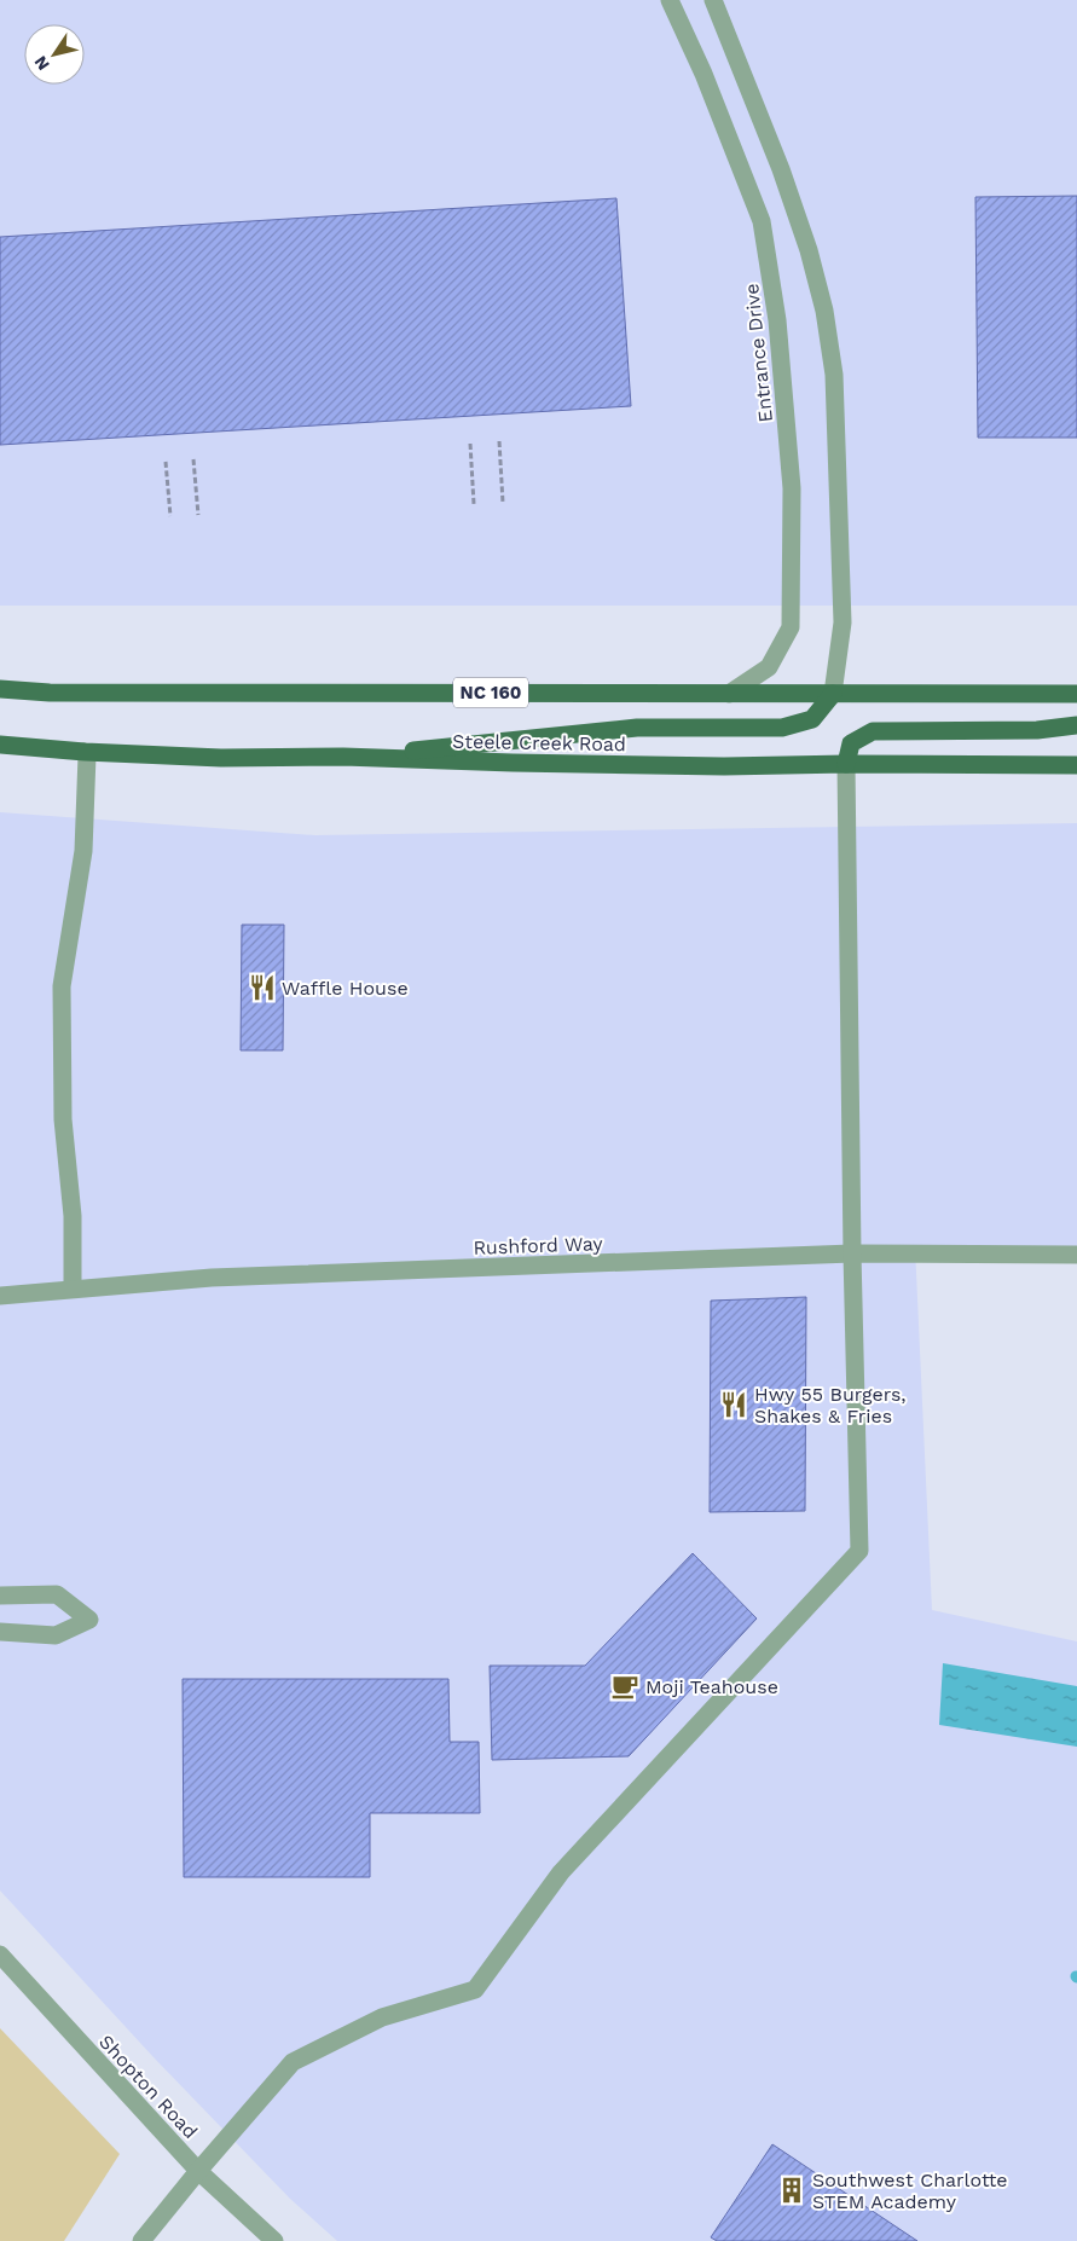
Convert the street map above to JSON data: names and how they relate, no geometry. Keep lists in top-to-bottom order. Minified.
{"streets":{"main road":["NC 160","Steele Creek Road"],"street":["Entrance Drive","Rushford Way","Shopton Road"]},"crossings":[["Entrance Drive","NC 160"]],"places":{"restaurant":["Waffle House","Hwy 55 Burgers, Shakes & Fries"],"cafe":["Moji Teahouse"],"building":["Southwest Charlotte STEM Academy"]},"north":"bottom left"}
